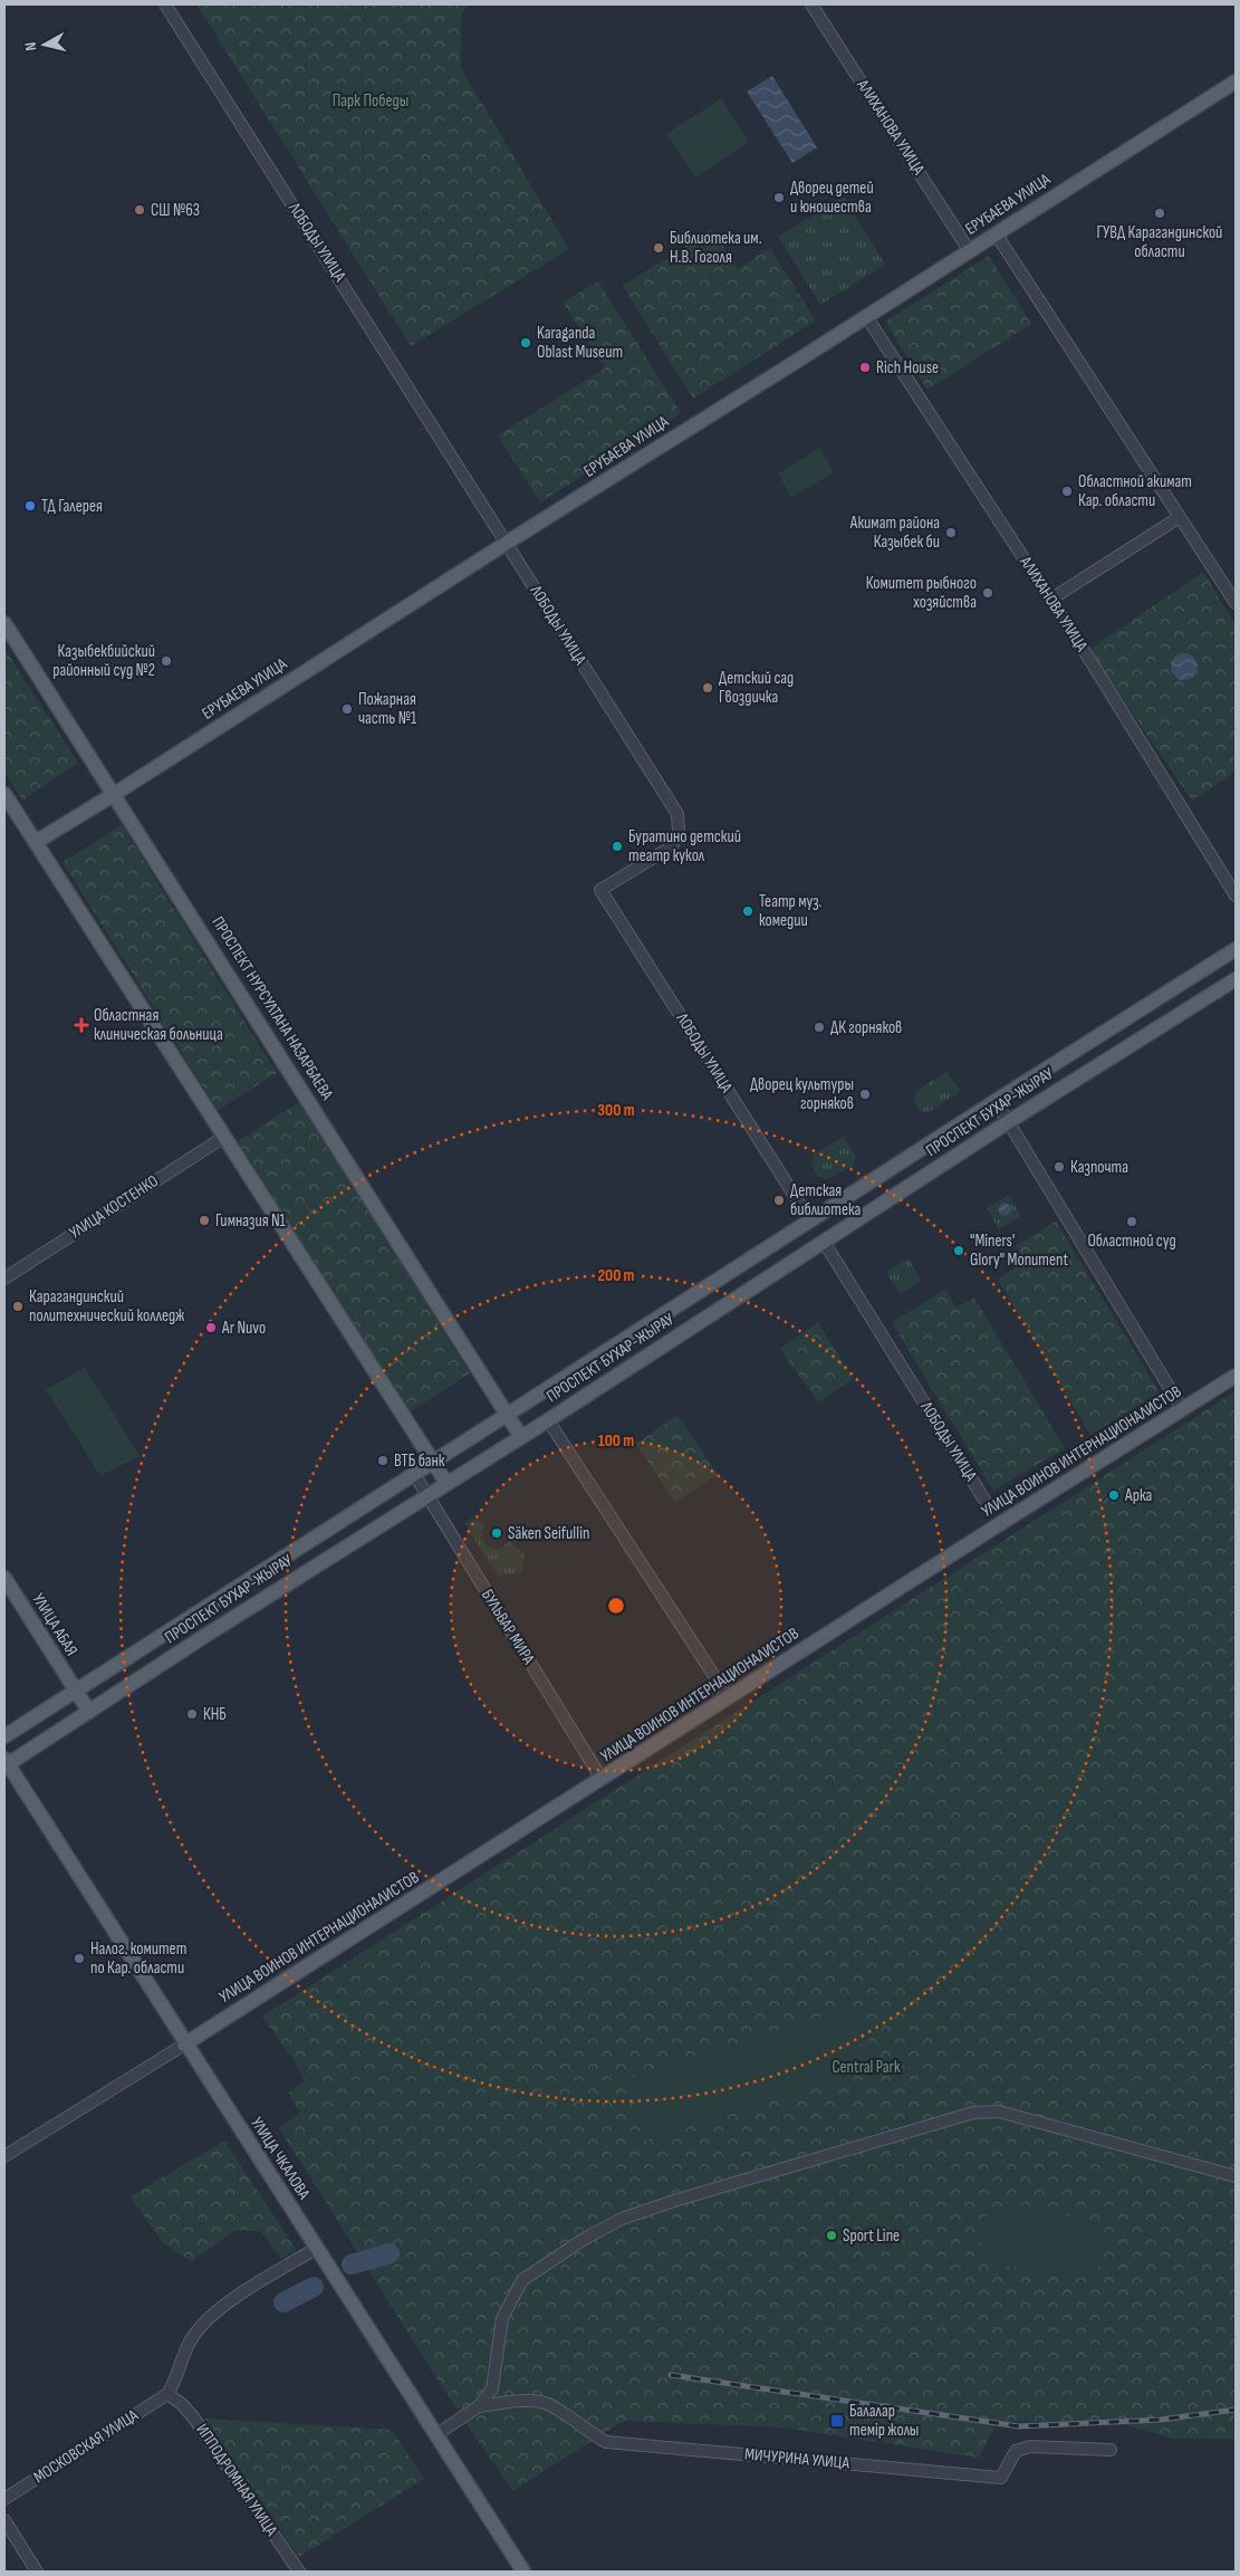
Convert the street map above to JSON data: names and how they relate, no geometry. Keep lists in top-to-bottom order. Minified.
{"streets":{"main road":["ЕРУБАЕВА УЛИЦА","ПРОСПЕКТ НУРСУЛТАНА НАЗАРБАЕВА","ПРОСПЕКТ БУХАР-ЖЫРАУ","УЛИЦА ВОИНОВ ИНТЕРНАЦИОНАЛИСТОВ","УЛИЦА АБАЯ","УЛИЦА ЧКАЛОВА"],"street":["АЛИХАНОВА УЛИЦА","ЛОБОДЫ УЛИЦА","УЛИЦА КОСТЕНКО","БУЛЬВАР МИРА","МОСКОВСКАЯ УЛИЦА","МИЧУРИНА УЛИЦА","ИППОДРОМНАЯ УЛИЦА"]},"crossings":[["АЛИХАНОВА УЛИЦА","ЕРУБАЕВА УЛИЦА"],["ЕРУБАЕВА УЛИЦА","ЛОБОДЫ УЛИЦА"],["ЕРУБАЕВА УЛИЦА","ПРОСПЕКТ НУРСУЛТАНА НАЗАРБАЕВА"],["ЛОБОДЫ УЛИЦА","ПРОСПЕКТ БУХАР-ЖЫРАУ"],["ПРОСПЕКТ НУРСУЛТАНА НАЗАРБАЕВА","ПРОСПЕКТ БУХАР-ЖЫРАУ"],["ПРОСПЕКТ БУХАР-ЖЫРАУ","УЛИЦА АБАЯ"],["ПРОСПЕКТ БУХАР-ЖЫРАУ","БУЛЬВАР МИРА"],["ПРОСПЕКТ БУХАР-ЖЫРАУ","УЛИЦА ЧКАЛОВА"],["УЛИЦА ВОИНОВ ИНТЕРНАЦИОНАЛИСТОВ","БУЛЬВАР МИРА"],["УЛИЦА ВОИНОВ ИНТЕРНАЦИОНАЛИСТОВ","УЛИЦА ЧКАЛОВА"],["МОСКОВСКАЯ УЛИЦА","ИППОДРОМНАЯ УЛИЦА"]],"parks":["Парк Победы","Central Park"],"places":{"other":["Дворец детей и юношества","СШ №63","ГУВД Карагандинской области","Библиотека им. Н.В. Гоголя","Karaganda Oblast Museum","Rich House","Областной акимат Кар. области","ТД Галерея","Акимат района Казыбек би","Комитет рыбного хозяйства","Казыбекбийский районный суд №2","Детский сад Гвоздичка","Пожарная часть №1","Буратино детский театр кукол","Театр муз. комедии","ДК горняков","Дворец культуры горняков","Казпочта","Детская библиотека","Гимназия N1","Областной суд","\"Miners' Glory\" Monument","Карагандинский политехнический колледж","Ar Nuvo","ВТБ банк","Арка","Säken Seifullin","КНБ","Налог. комитет по Кар. области","Sport Line"],"health":["Областная клиническая больница"],"transit":["Балалар темір жолы"]},"north":"left","rings":["300 m","200 m","100 m"]}
